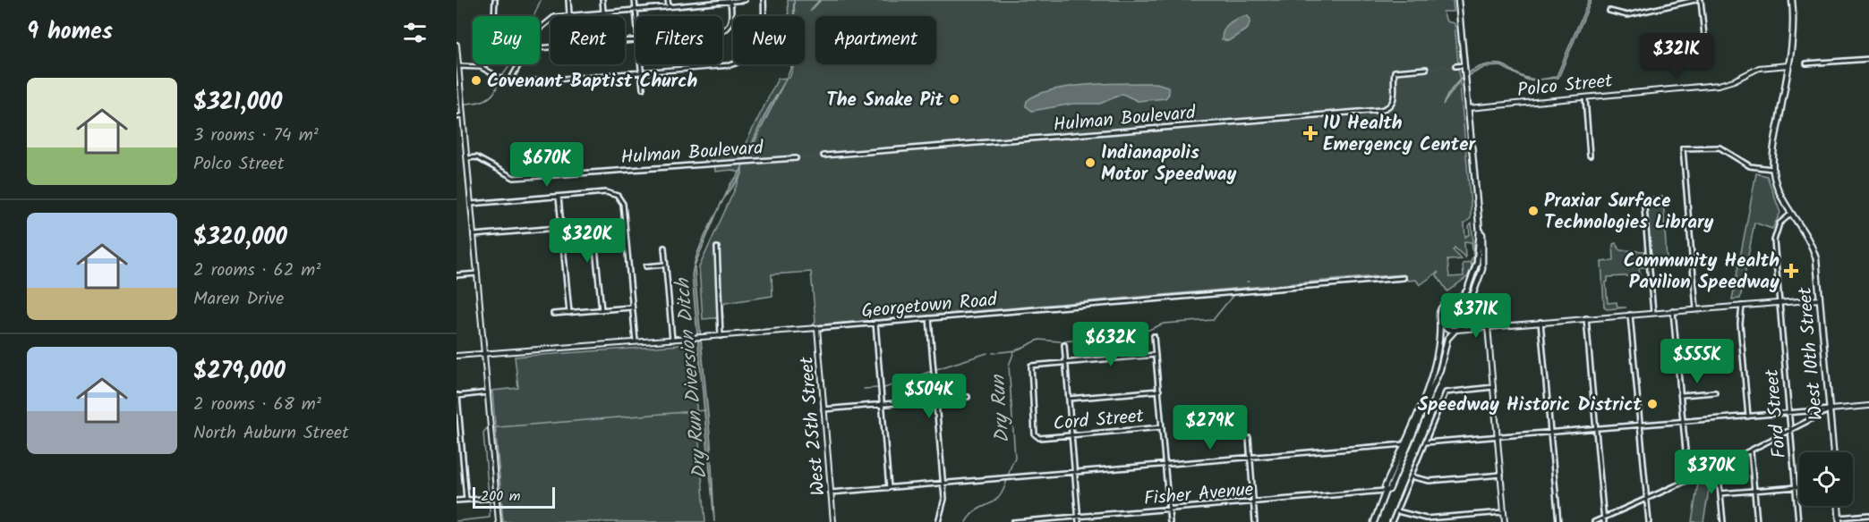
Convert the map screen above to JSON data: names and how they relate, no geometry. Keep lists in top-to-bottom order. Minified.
{"streets":{"main road":["West 10th Street"],"street":["Polco Street","Hulman Boulevard","Georgetown Road","Ford Street","Cord Street","West 25th Street","Fisher Avenue"]},"crossings":[["Polco Street","West 10th Street"],["Georgetown Road","West 25th Street"],["West 10th Street","Ford Street"]],"water":["Dry Run Diversion Ditch","Dry Run"],"places":{"other":["Covenant Baptist Church","The Snake Pit","Indianapolis Motor Speedway","Praxiar Surface Technologies Library","Speedway Historic District"],"health":["IU Health Emergency Center","Community Health Pavilion Speedway"]},"scale_bar":"200 m","page":{"heading":"9 homes","chip":["Buy","Rent","Filters","New","Apartment"],"price":["$321K","$670K","$320K","$371K","$632K","$555K","$504K","$279K","$370K"],"list":[{"name":"$321,000","note":"3 rooms · 74 m² · Polco Street"},{"name":"$320,000","note":"2 rooms · 62 m² · Maren Drive"},{"name":"$279,000","note":"2 rooms · 68 m² · North Auburn Street"}],"scale":"200 m"}}
